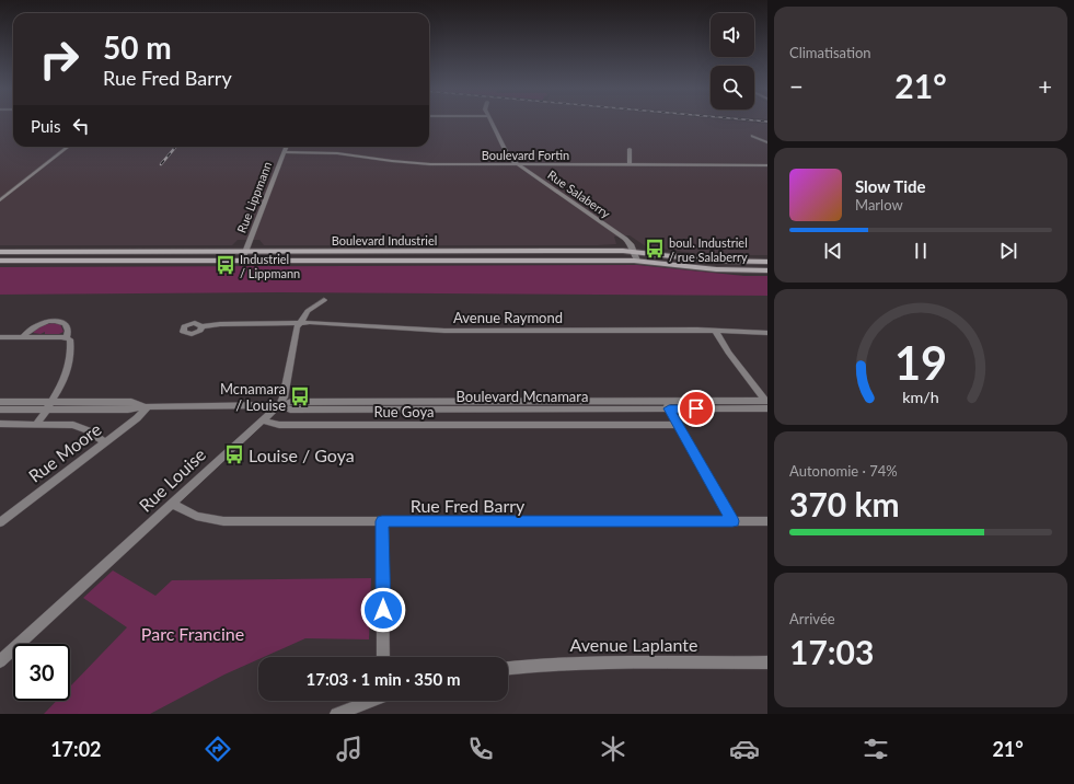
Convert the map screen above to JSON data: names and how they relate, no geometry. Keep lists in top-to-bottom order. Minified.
{"streets":{"street":["Boulevard Fortin","Rue Salaberry","Rue Lippmann","Boulevard Industriel","Avenue Raymond","Boulevard Mcnamara","Rue Goya","Rue Moore","Rue Louise","Rue Fred Barry","Avenue Laplante"]},"crossings":[["Boulevard Fortin","Rue Salaberry"],["Boulevard Fortin","Rue Lippmann"],["Rue Salaberry","Boulevard Industriel"],["Rue Lippmann","Boulevard Industriel"],["Avenue Raymond","Rue Louise"],["Boulevard Mcnamara","Rue Moore"],["Boulevard Mcnamara","Rue Louise"],["Rue Goya","Rue Louise"],["Rue Louise","Rue Fred Barry"]],"parks":["Parc Francine"],"places":{"bus stop":["boul. Industriel / rue Salaberry","Industriel / Lippmann","Mcnamara / Louise","Louise / Goya"]},"page":{"tile":["Climatisation",["Autonomie · 74%","370 km"],["Arrivée","17:03"]],"turn":["50 m","Rue Fred Barry"],"heat":["−","21°","+"],"then":"Puis","song":["Slow Tide","Marlow"],"limit":"30","trip":"17:03 · 1 min · 350 m","tabs":["17:02","21°"],"gauge":["19","km/h"]}}
